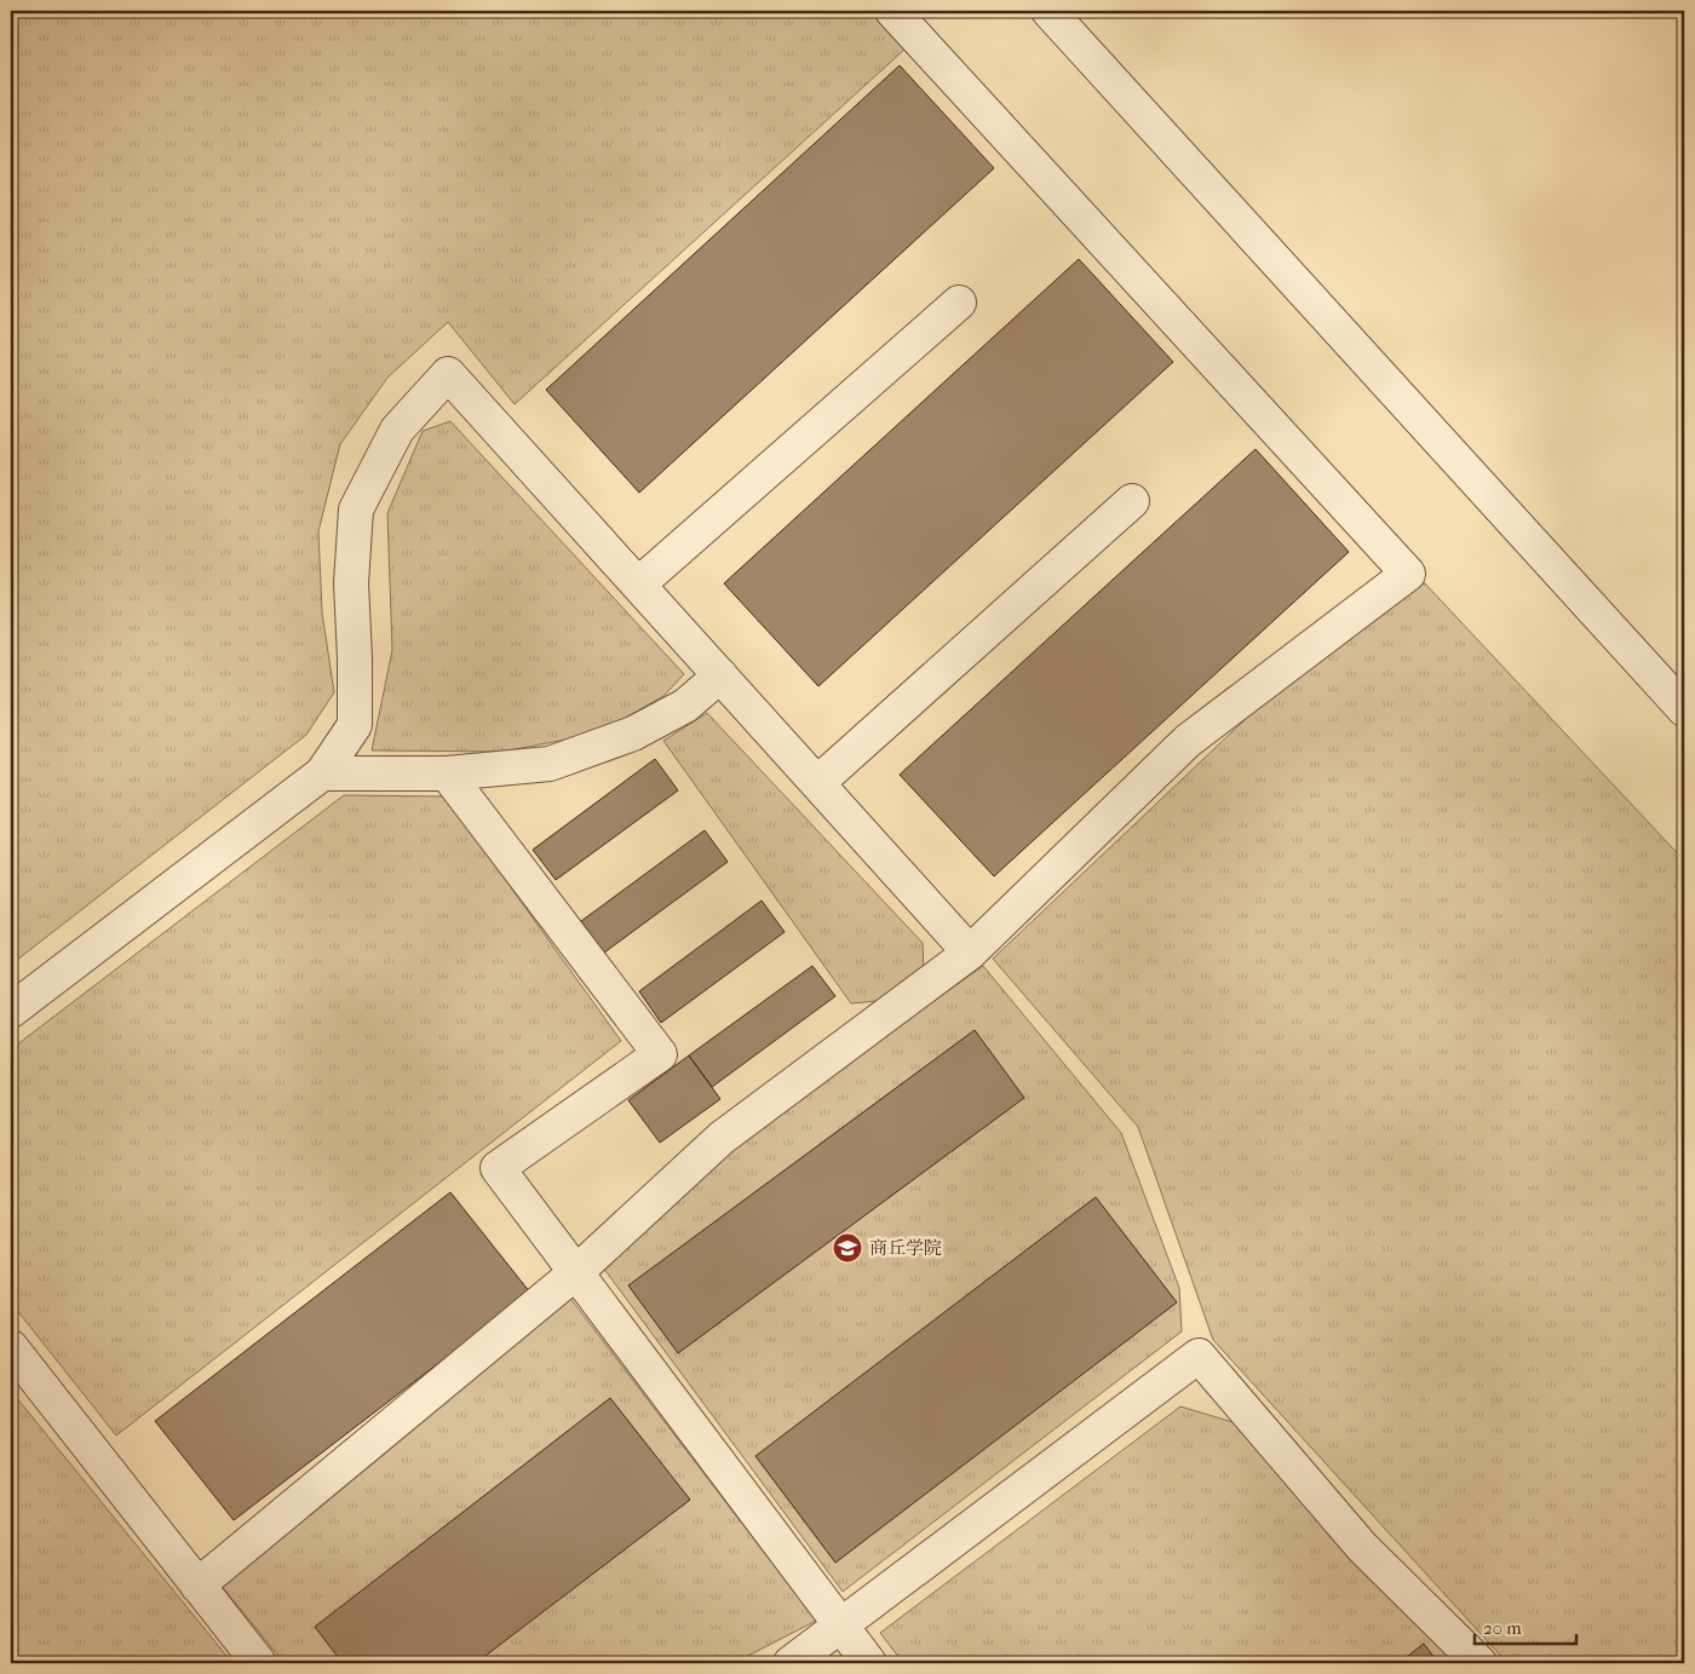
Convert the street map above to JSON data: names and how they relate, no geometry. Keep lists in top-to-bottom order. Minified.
{"places":{"school or university":["商丘学院"]},"scale_bar":"20 m"}
